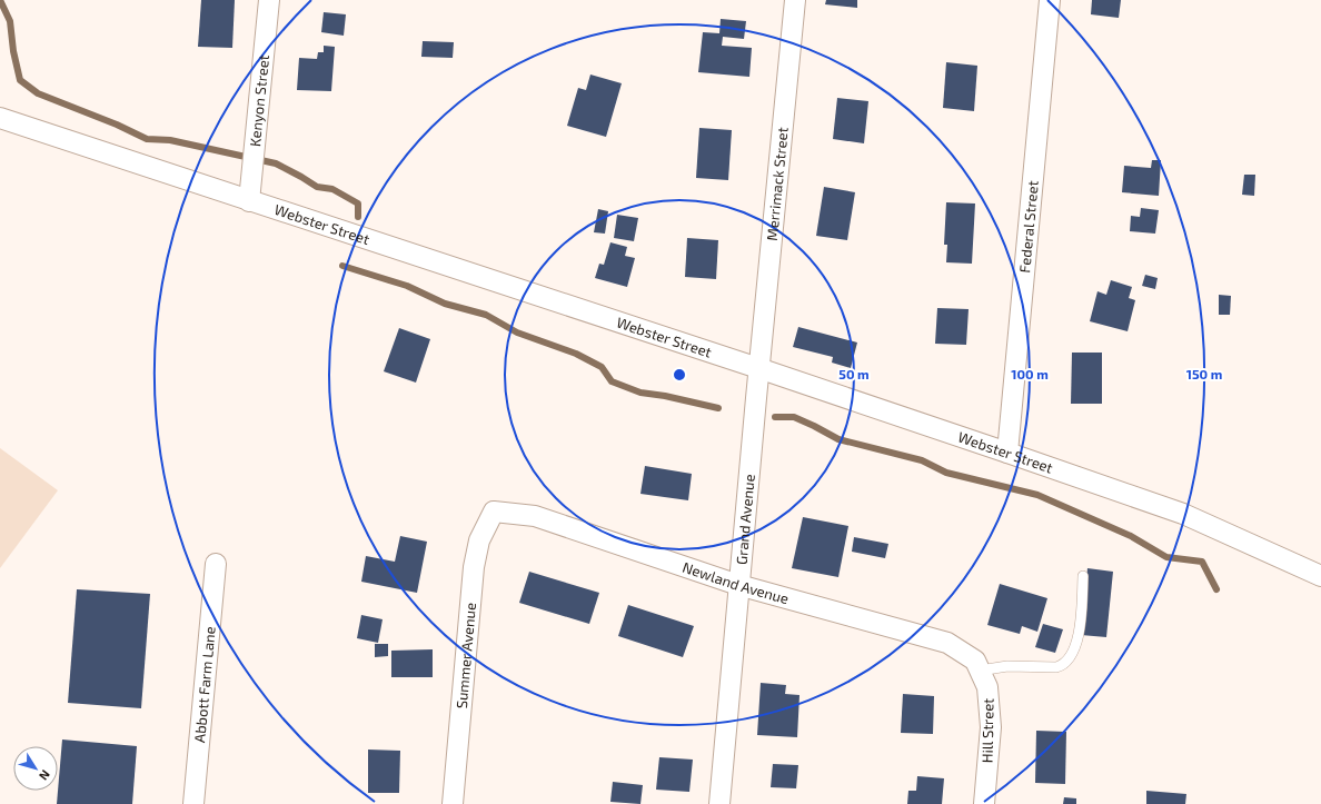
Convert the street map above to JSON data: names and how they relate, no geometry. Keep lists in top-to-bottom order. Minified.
{"streets":{"street":["Kenyon Street","Merrimack Street","Webster Street","Federal Street","Grand Avenue","Newland Avenue","Summer Avenue","Abbott Farm Lane","Hill Street"]},"crossings":[["Kenyon Street","Webster Street"],["Merrimack Street","Webster Street"],["Merrimack Street","Grand Avenue"],["Webster Street","Federal Street"],["Webster Street","Grand Avenue"],["Grand Avenue","Newland Avenue"],["Newland Avenue","Summer Avenue"],["Newland Avenue","Hill Street"]],"north":"bottom right","rings":["50 m","100 m","150 m"]}
